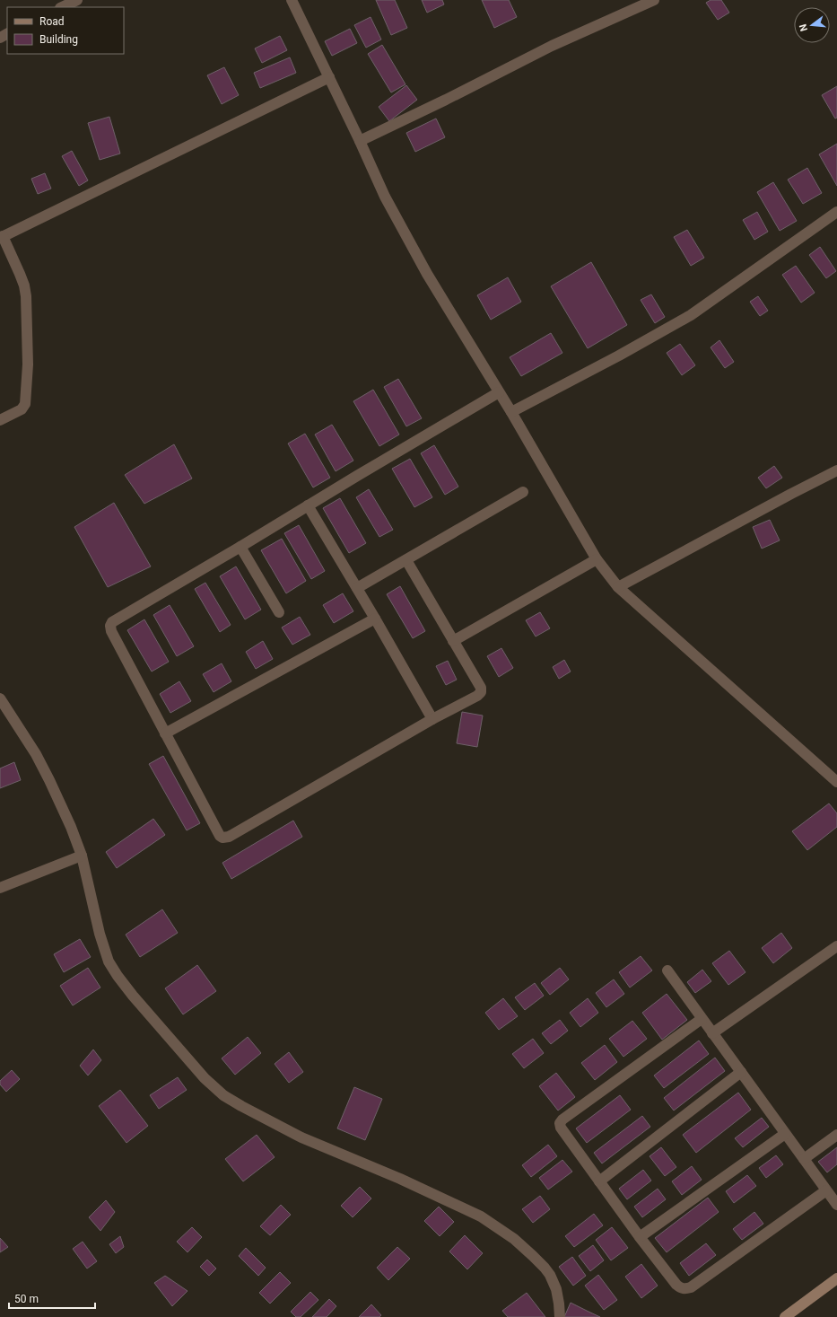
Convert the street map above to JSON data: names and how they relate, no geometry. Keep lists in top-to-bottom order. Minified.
{"legend":["Road","Building"],"scale_bar":"50 m","north":"left"}
